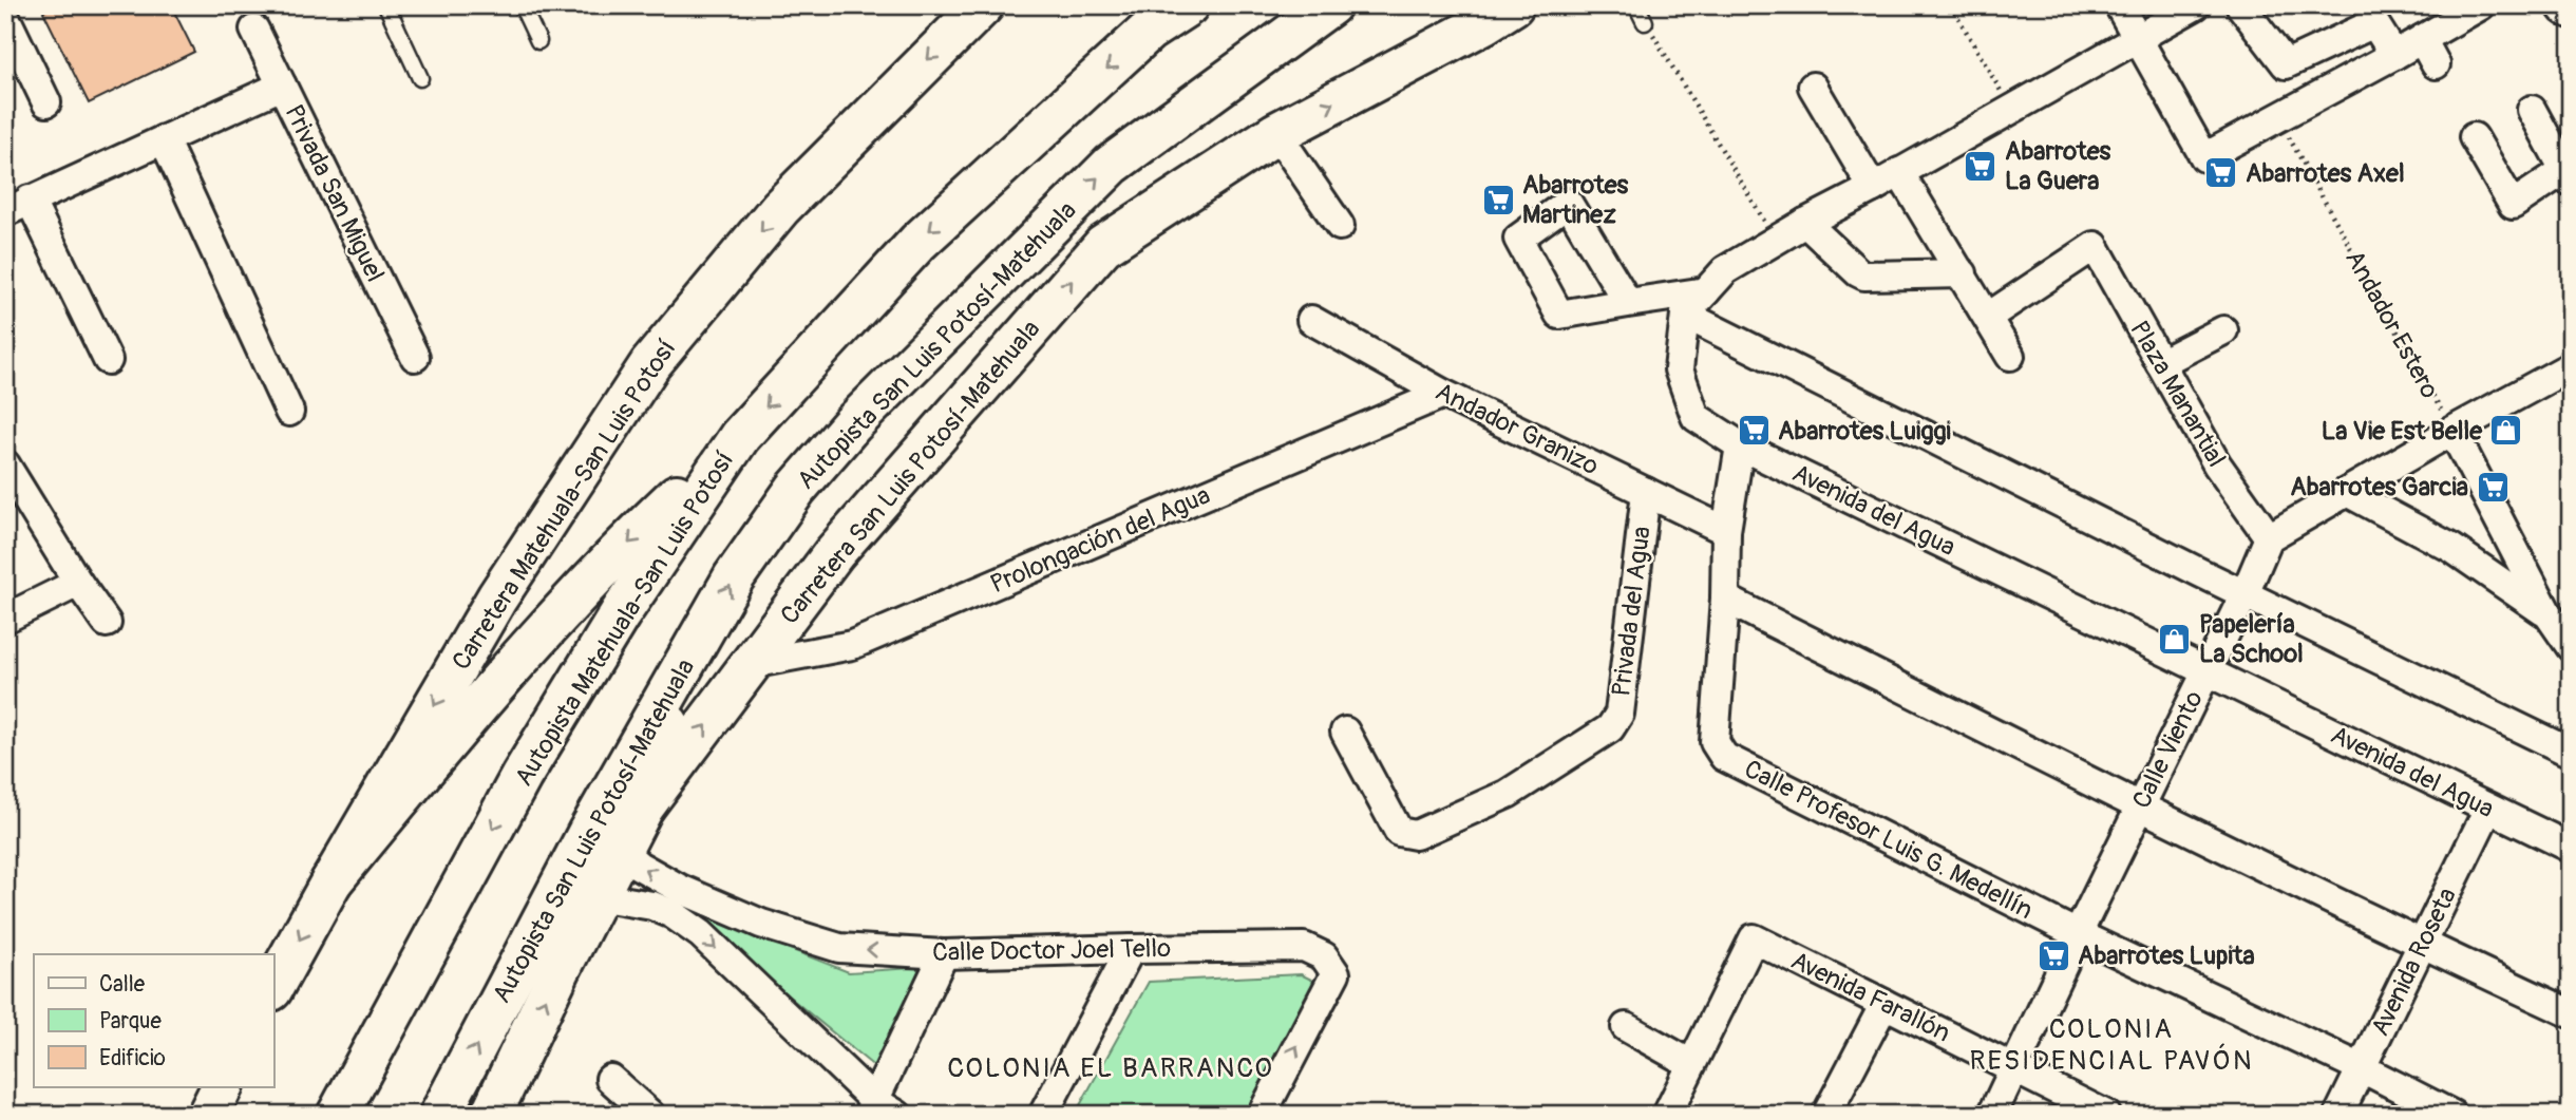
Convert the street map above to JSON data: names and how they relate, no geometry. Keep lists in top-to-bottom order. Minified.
{"streets":{"main road":["Autopista San Luis Potosí-Matehuala","Carretera San Luis Potosí-Matehuala","Carretera Matehuala-San Luis Potosí","Autopista Matehuala-San Luis Potosí"],"street":["Privada San Miguel","Plaza Manantial","Andador Granizo","Avenida del Agua","Prolongación del Agua","Privada del Agua","Calle Viento","Calle Profesor Luis G. Medellín","Calle Doctor Joel Tello","Avenida Roseta","Avenida Farallón"],"path":["Andador Estero"]},"crossings":[["Plaza Manantial","Calle Viento"],["Andador Granizo","Prolongación del Agua"],["Andador Granizo","Privada del Agua"],["Carretera San Luis Potosí-Matehuala","Prolongación del Agua"],["Carretera San Luis Potosí-Matehuala","Calle Doctor Joel Tello"],["Avenida del Agua","Calle Viento"],["Avenida del Agua","Avenida Roseta"],["Calle Viento","Calle Profesor Luis G. Medellín"],["Calle Viento","Avenida Farallón"],["Calle Profesor Luis G. Medellín","Avenida Roseta"]],"districts":["COLONIA RESIDENCIAL PAVÓN","COLONIA EL BARRANCO"],"places":{"supermarket":["Abarrotes La Guera","Abarrotes Axel","Abarrotes Martinez","Abarrotes Luiggi","Abarrotes Garcia","Abarrotes Lupita"],"shop":["La Vie Est Belle","Papelería La School"]},"legend":["Calle","Parque","Edificio"]}
